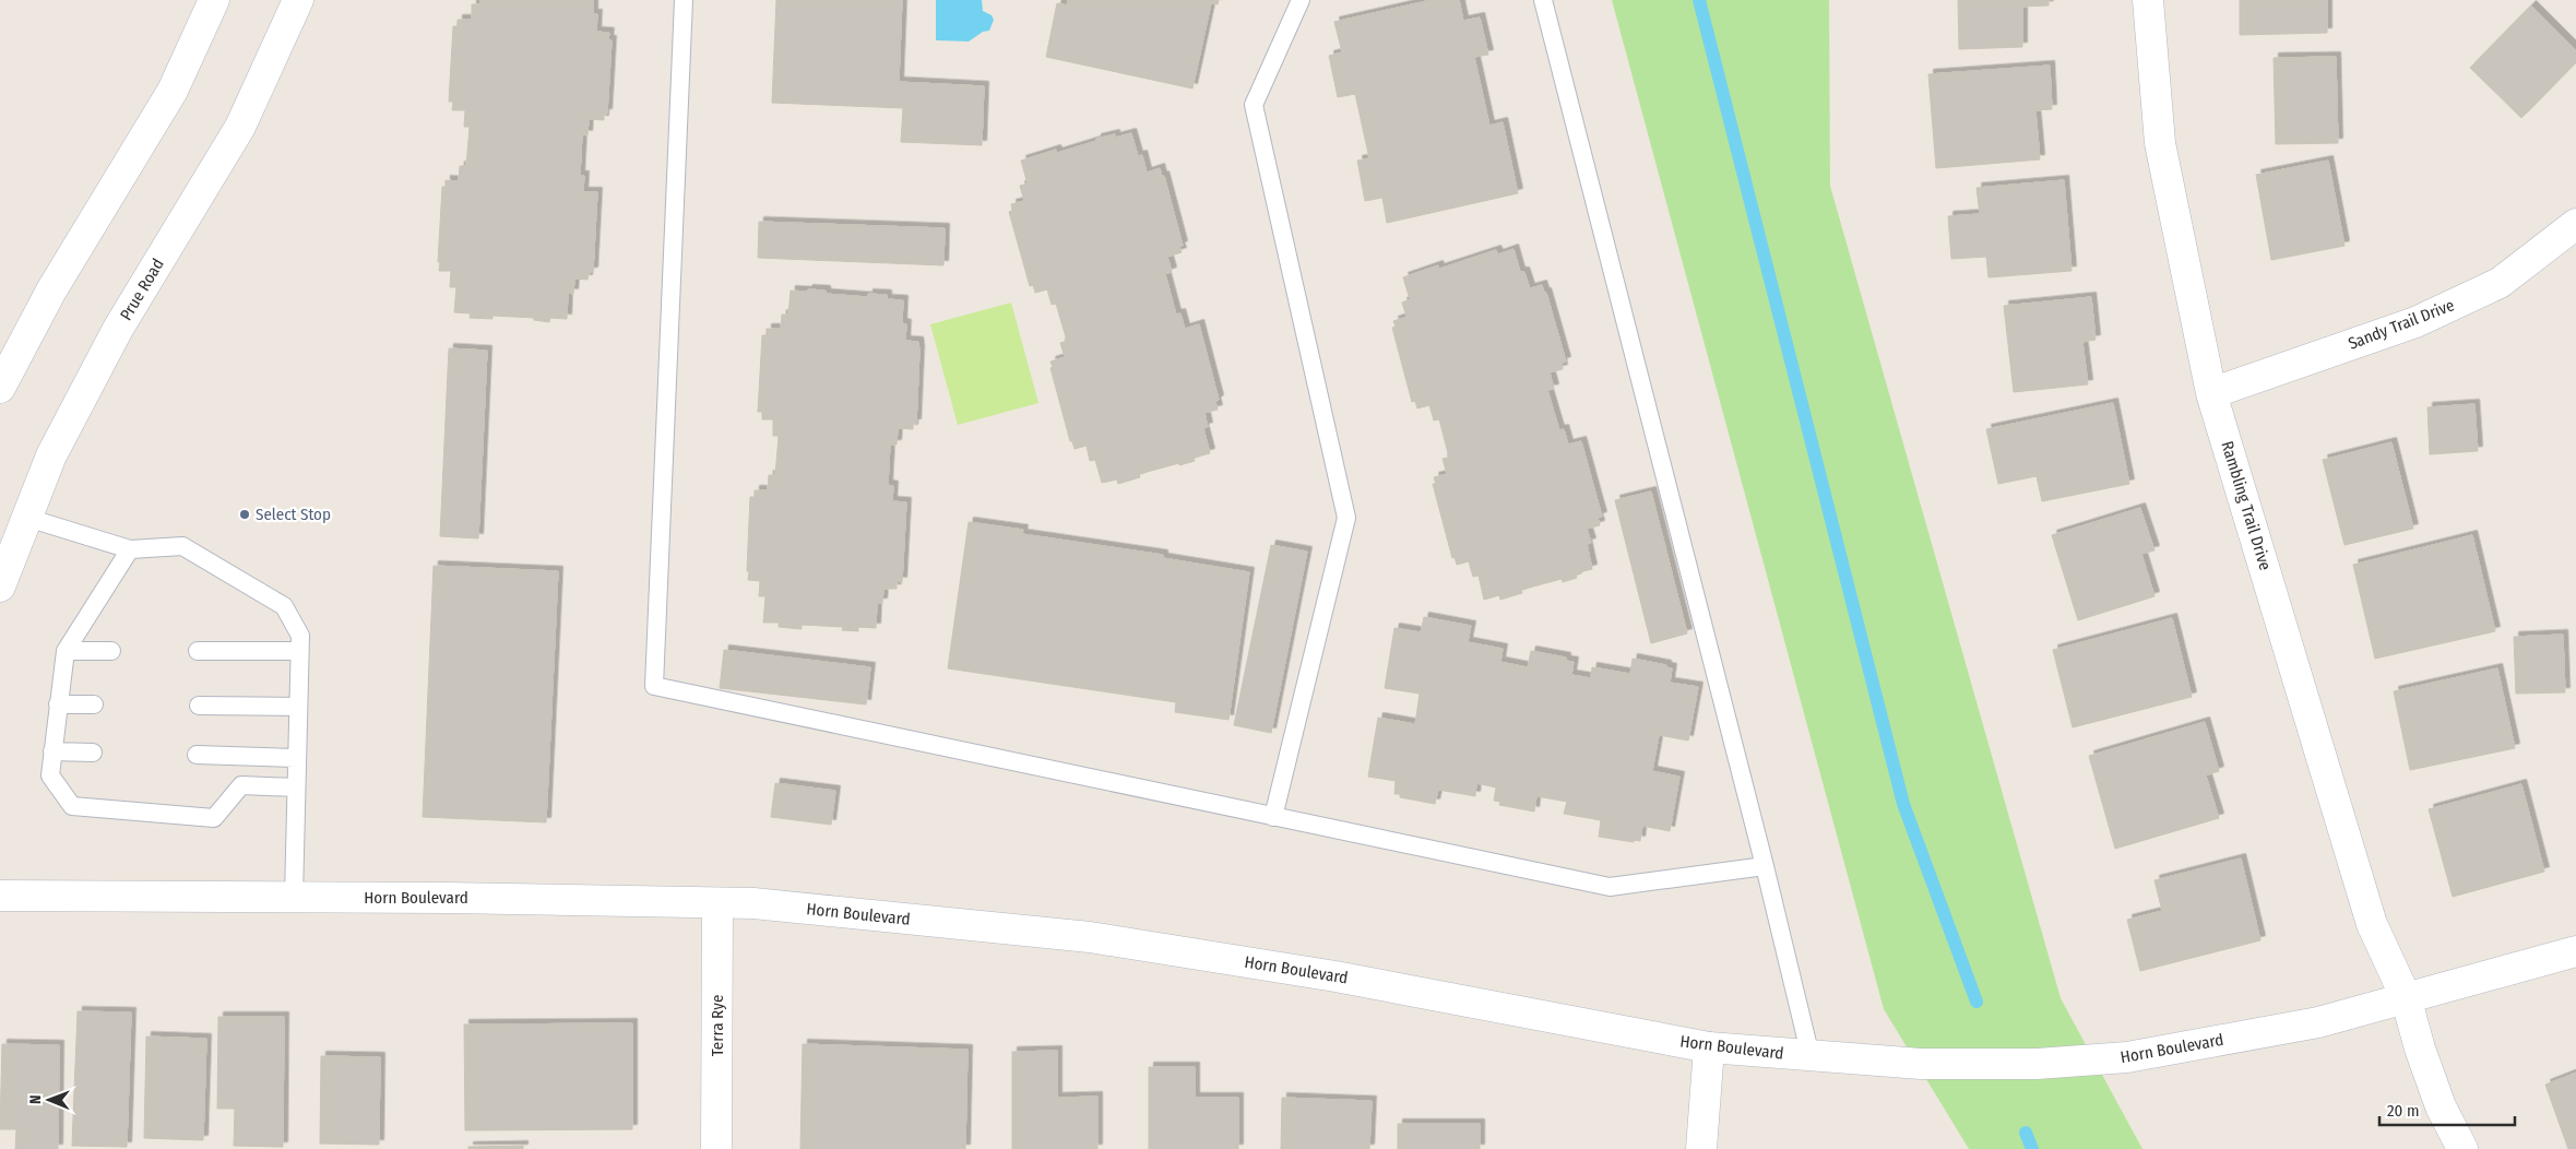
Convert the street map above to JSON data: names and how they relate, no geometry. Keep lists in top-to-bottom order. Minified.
{"streets":{"street":["Prue Road","Sandy Trail Drive","Rambling Trail Drive","Horn Boulevard","Terra Rye"]},"crossings":[["Sandy Trail Drive","Rambling Trail Drive"],["Rambling Trail Drive","Horn Boulevard"],["Horn Boulevard","Terra Rye"]],"places":["Select Stop"],"scale_bar":"20 m","north":"left"}
